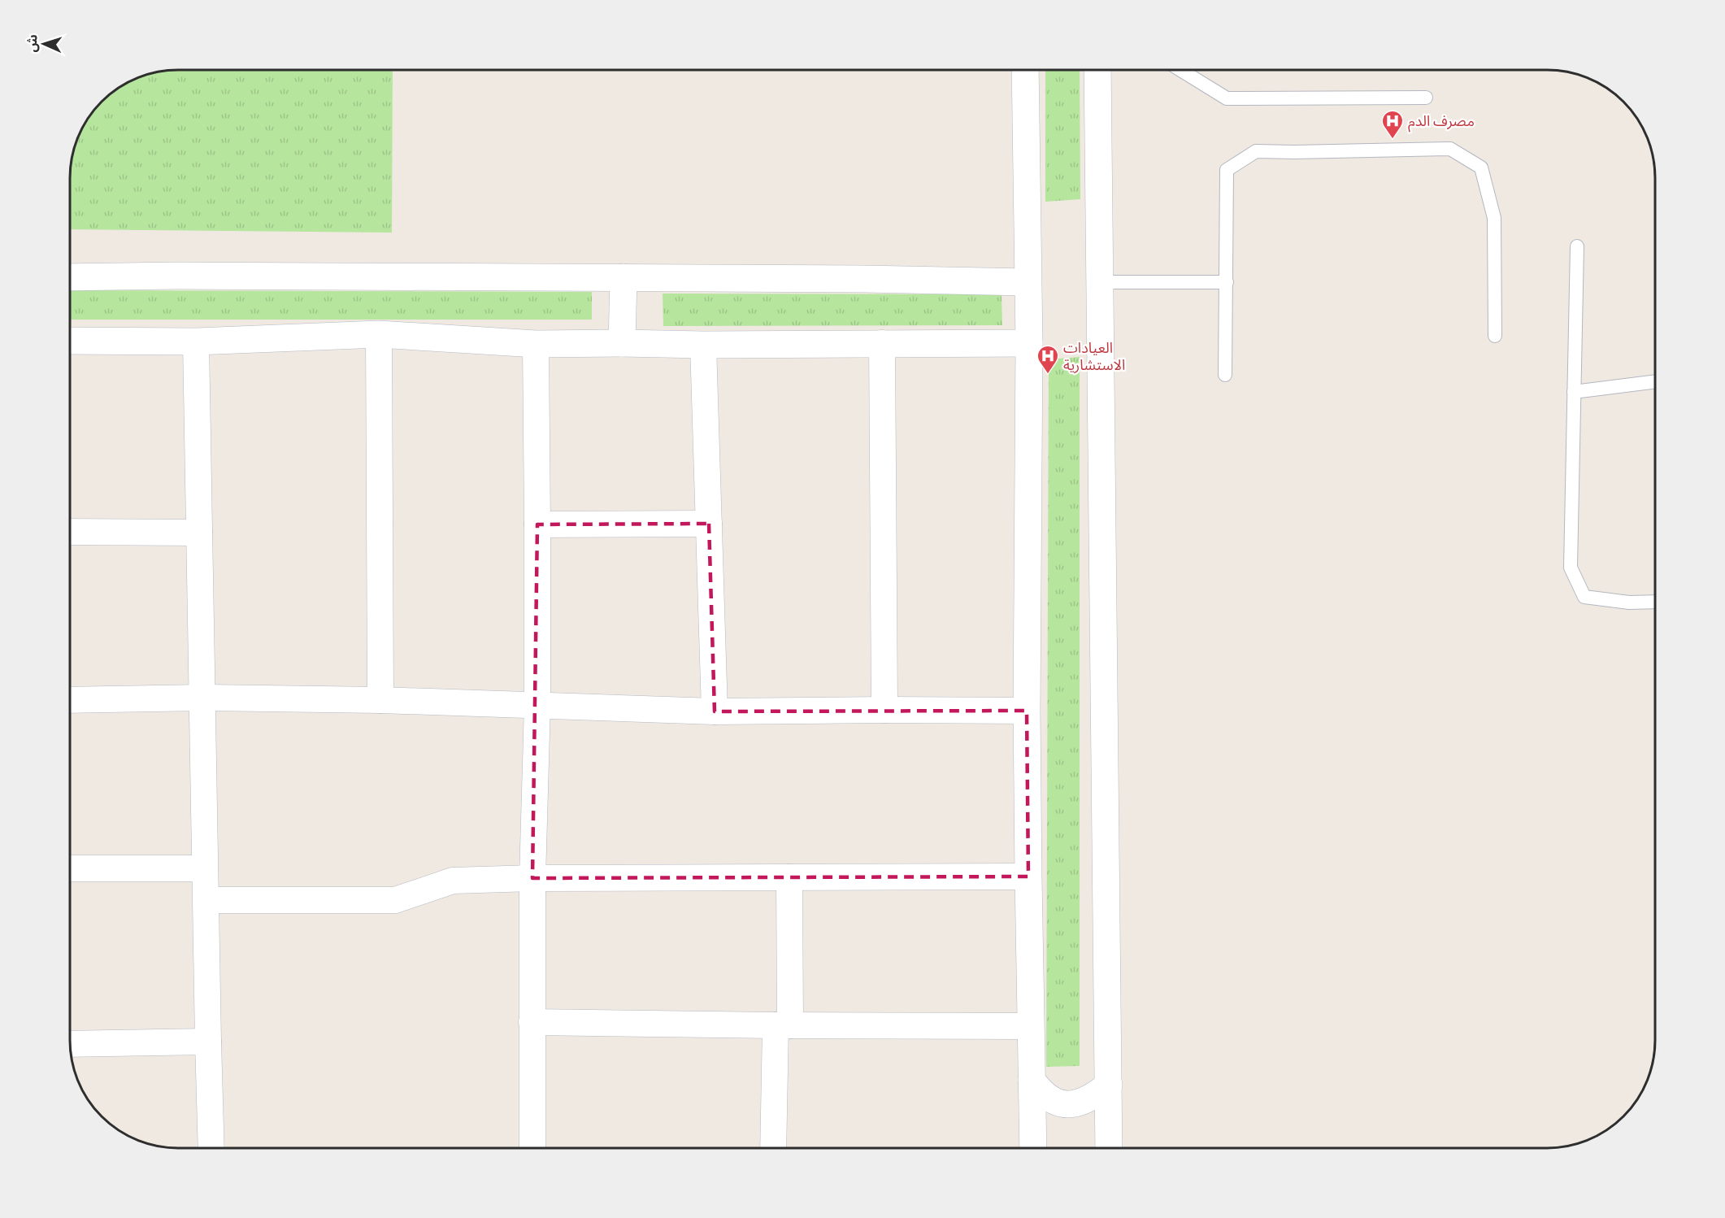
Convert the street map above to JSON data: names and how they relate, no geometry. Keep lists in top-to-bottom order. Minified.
{"places":{"hospital":["مصرف الدم","العيادات الاستشارية"]},"north":"left"}
